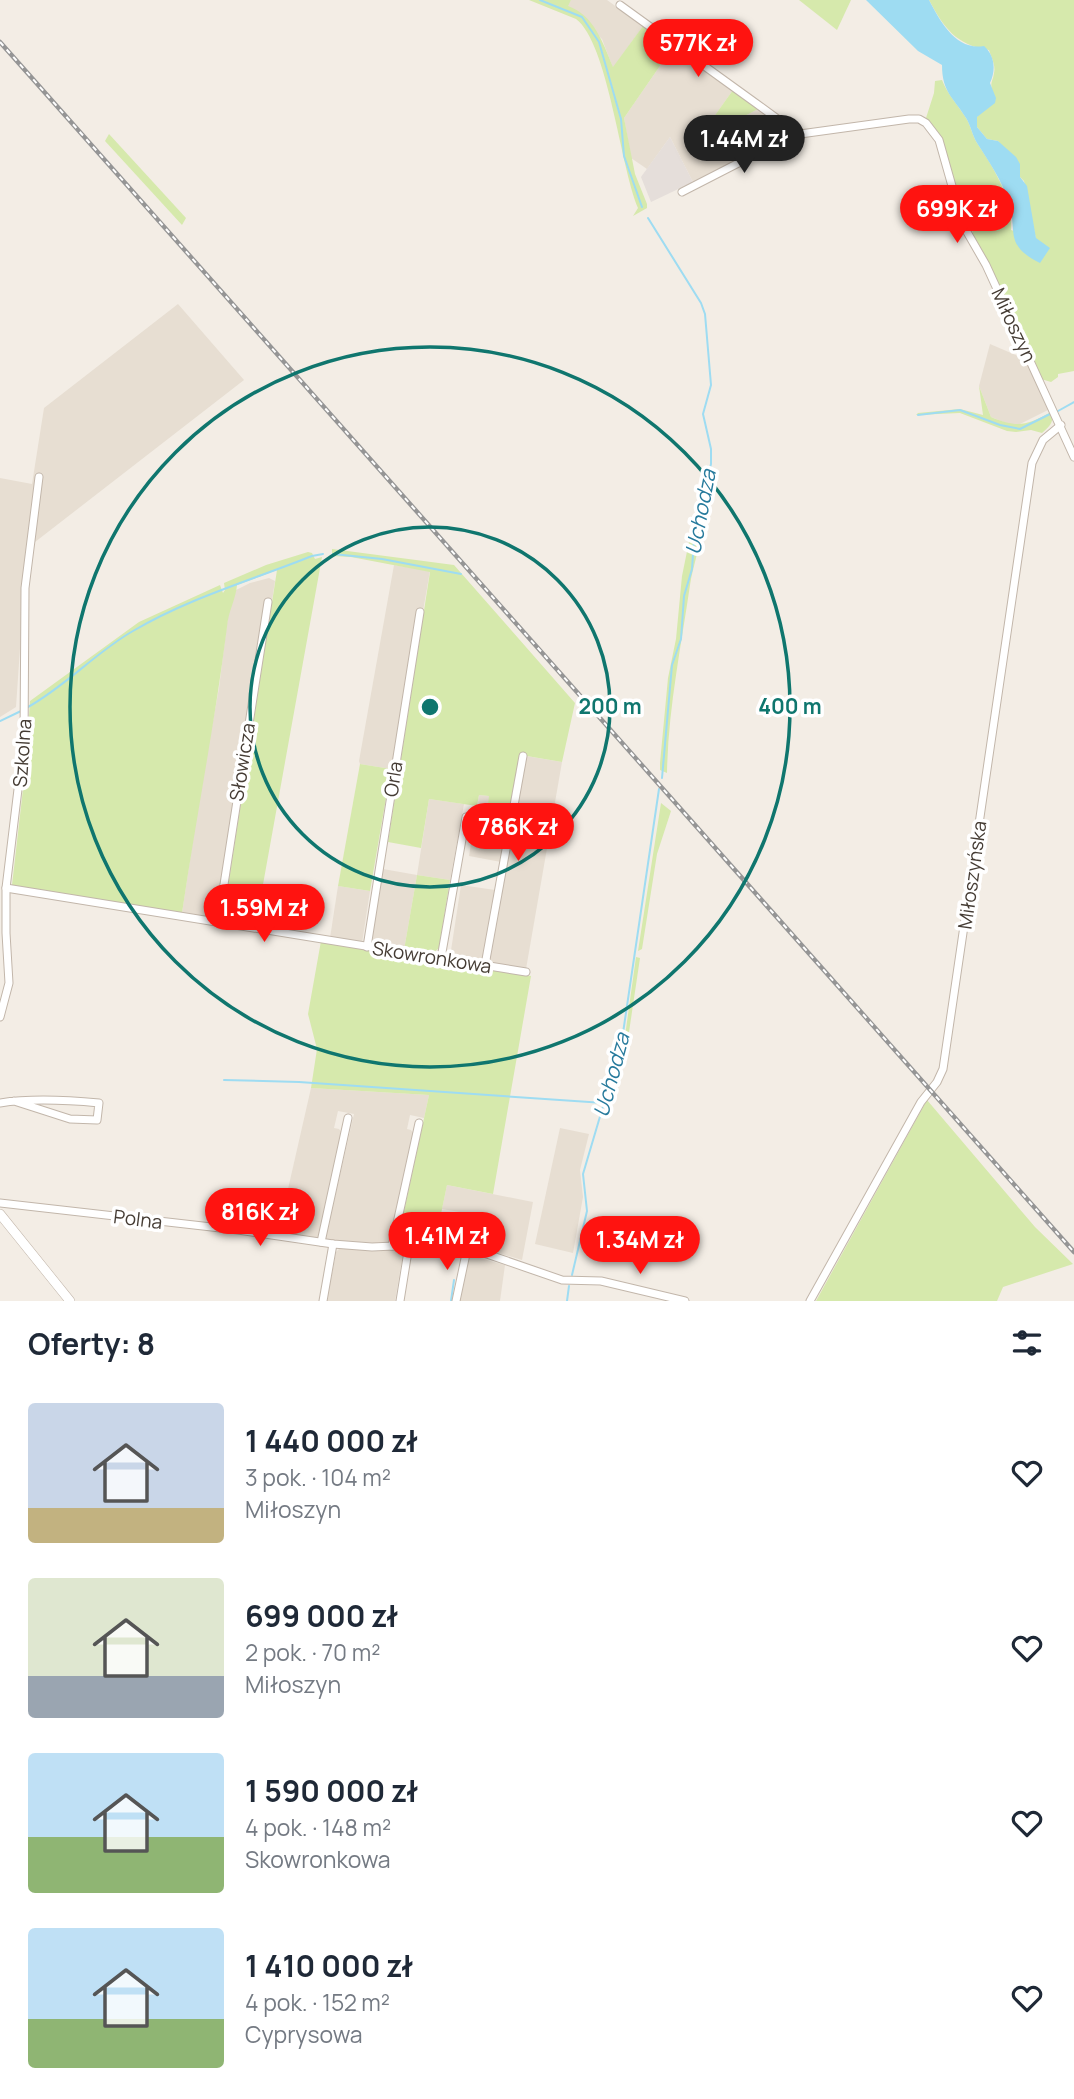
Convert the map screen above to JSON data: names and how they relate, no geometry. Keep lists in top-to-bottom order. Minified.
{"streets":{"street":["Miłoszyn","Szkolna","Słowicza","Orla","Miłoszyńska","Skowronkowa","Polna"]},"crossings":[["Miłoszyn","Miłoszyńska"],["Szkolna","Skowronkowa"],["Słowicza","Skowronkowa"],["Orla","Skowronkowa"]],"water":["Uchodza"],"page":{"price":["577K zł","1.44M zł","699K zł","786K zł","1.59M zł","816K zł","1.41M zł","1.34M zł"],"heading":"Oferty: 8","list":[{"name":"1 440 000 zł","note":"3 pok. · 104 m² · Miłoszyn"},{"name":"699 000 zł","note":"2 pok. · 70 m² · Miłoszyn"},{"name":"1 590 000 zł","note":"4 pok. · 148 m² · Skowronkowa"},{"name":"1 410 000 zł","note":"4 pok. · 152 m² · Cyprysowa"}]},"rings":["200 m","400 m"]}
